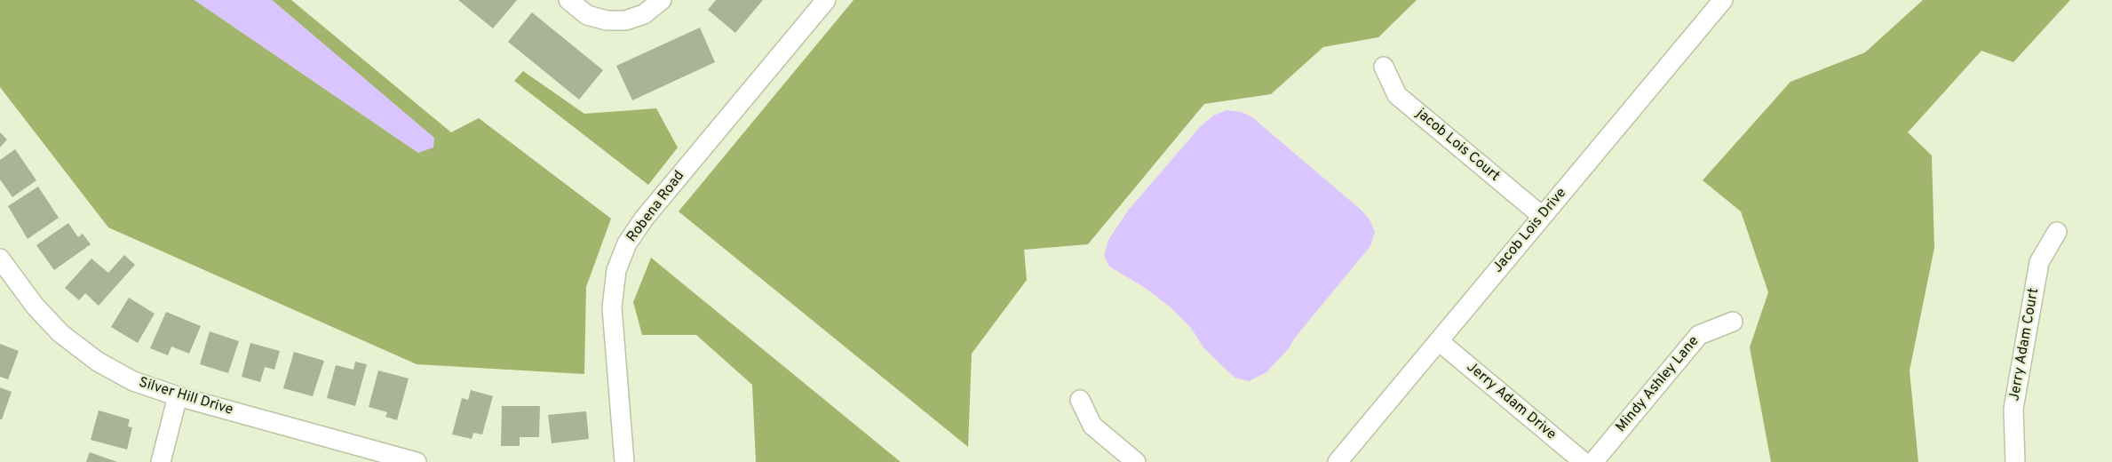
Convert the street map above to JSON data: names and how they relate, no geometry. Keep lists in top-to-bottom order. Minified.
{"streets":{"street":["jacob Lois Court","Robena Road","Jacob Lois Drive","Jerry Adam Court","Mindy Ashley Lane","Silver Hill Drive","Jerry Adam Drive"]},"crossings":[["jacob Lois Court","Jacob Lois Drive"],["Jacob Lois Drive","Jerry Adam Drive"]]}
